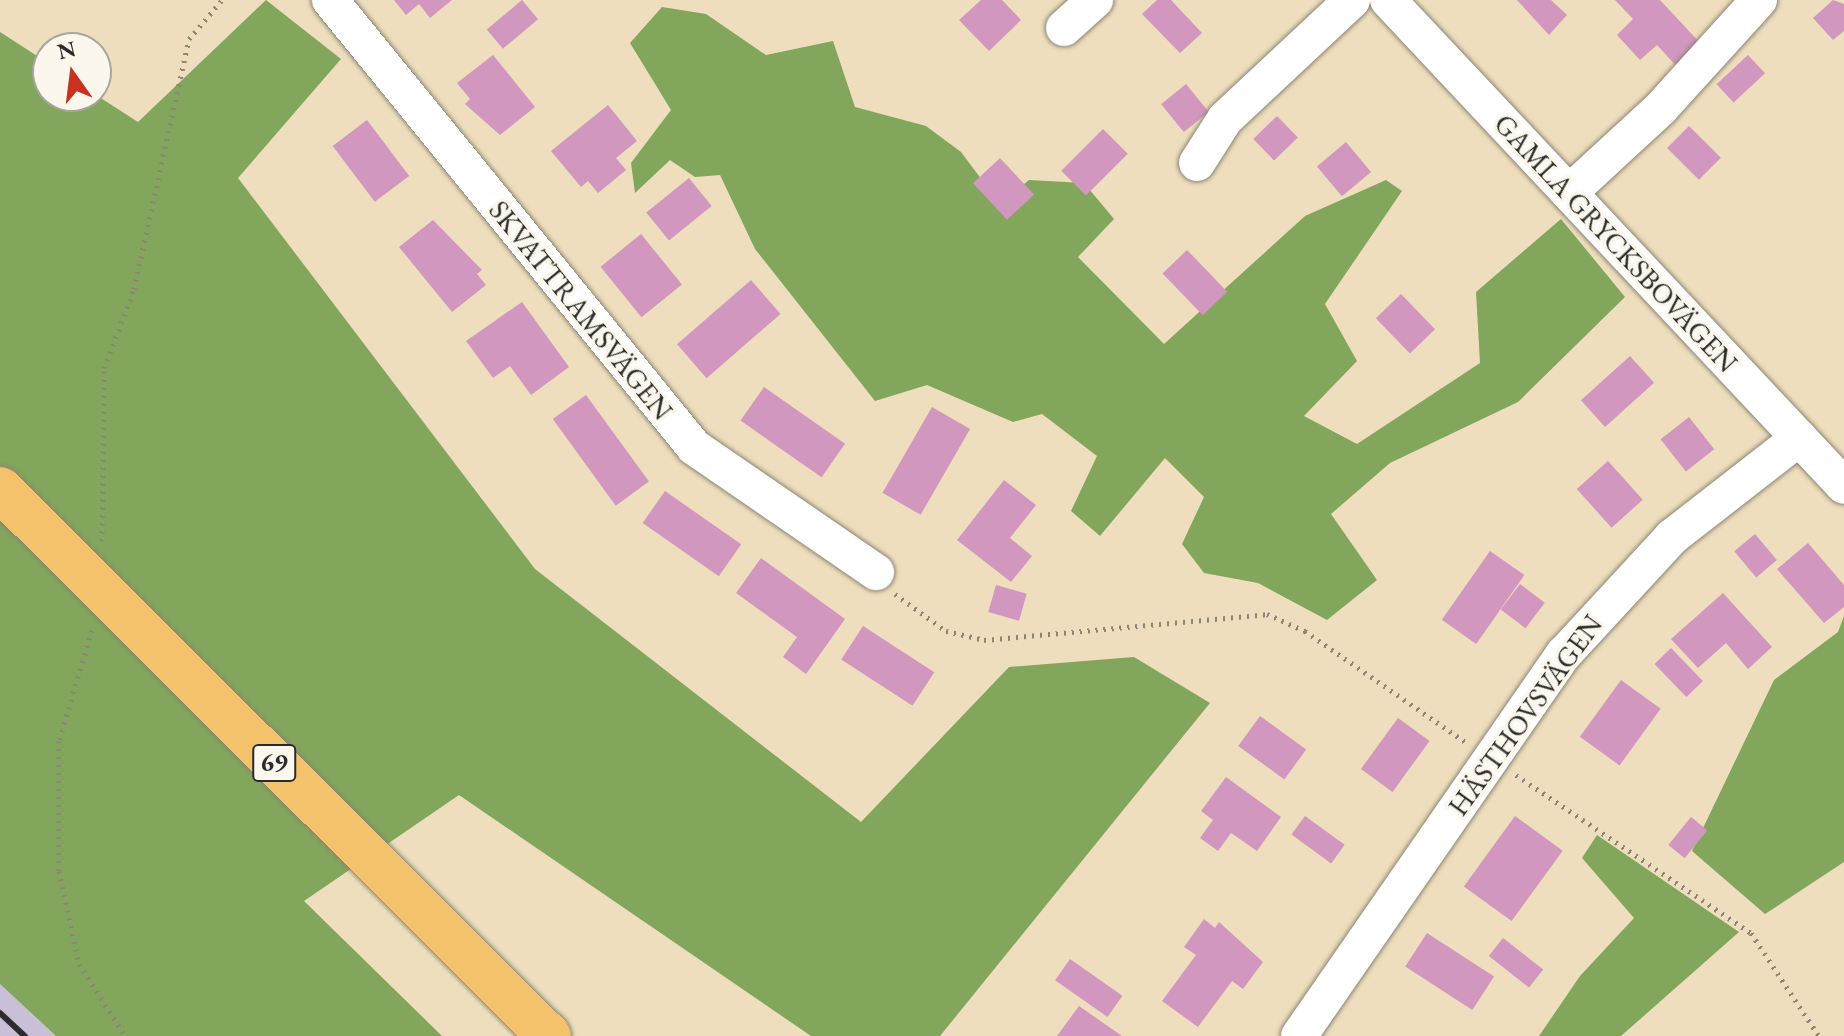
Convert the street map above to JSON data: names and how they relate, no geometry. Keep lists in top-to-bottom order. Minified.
{"streets":{"main road":["69"],"street":["GAMLA GRYCKSBOVÄGEN","SKVATTRAMSVÄGEN","HÄSTHOVSVÄGEN"]},"crossings":[["GAMLA GRYCKSBOVÄGEN","HÄSTHOVSVÄGEN"]],"north":"top"}
